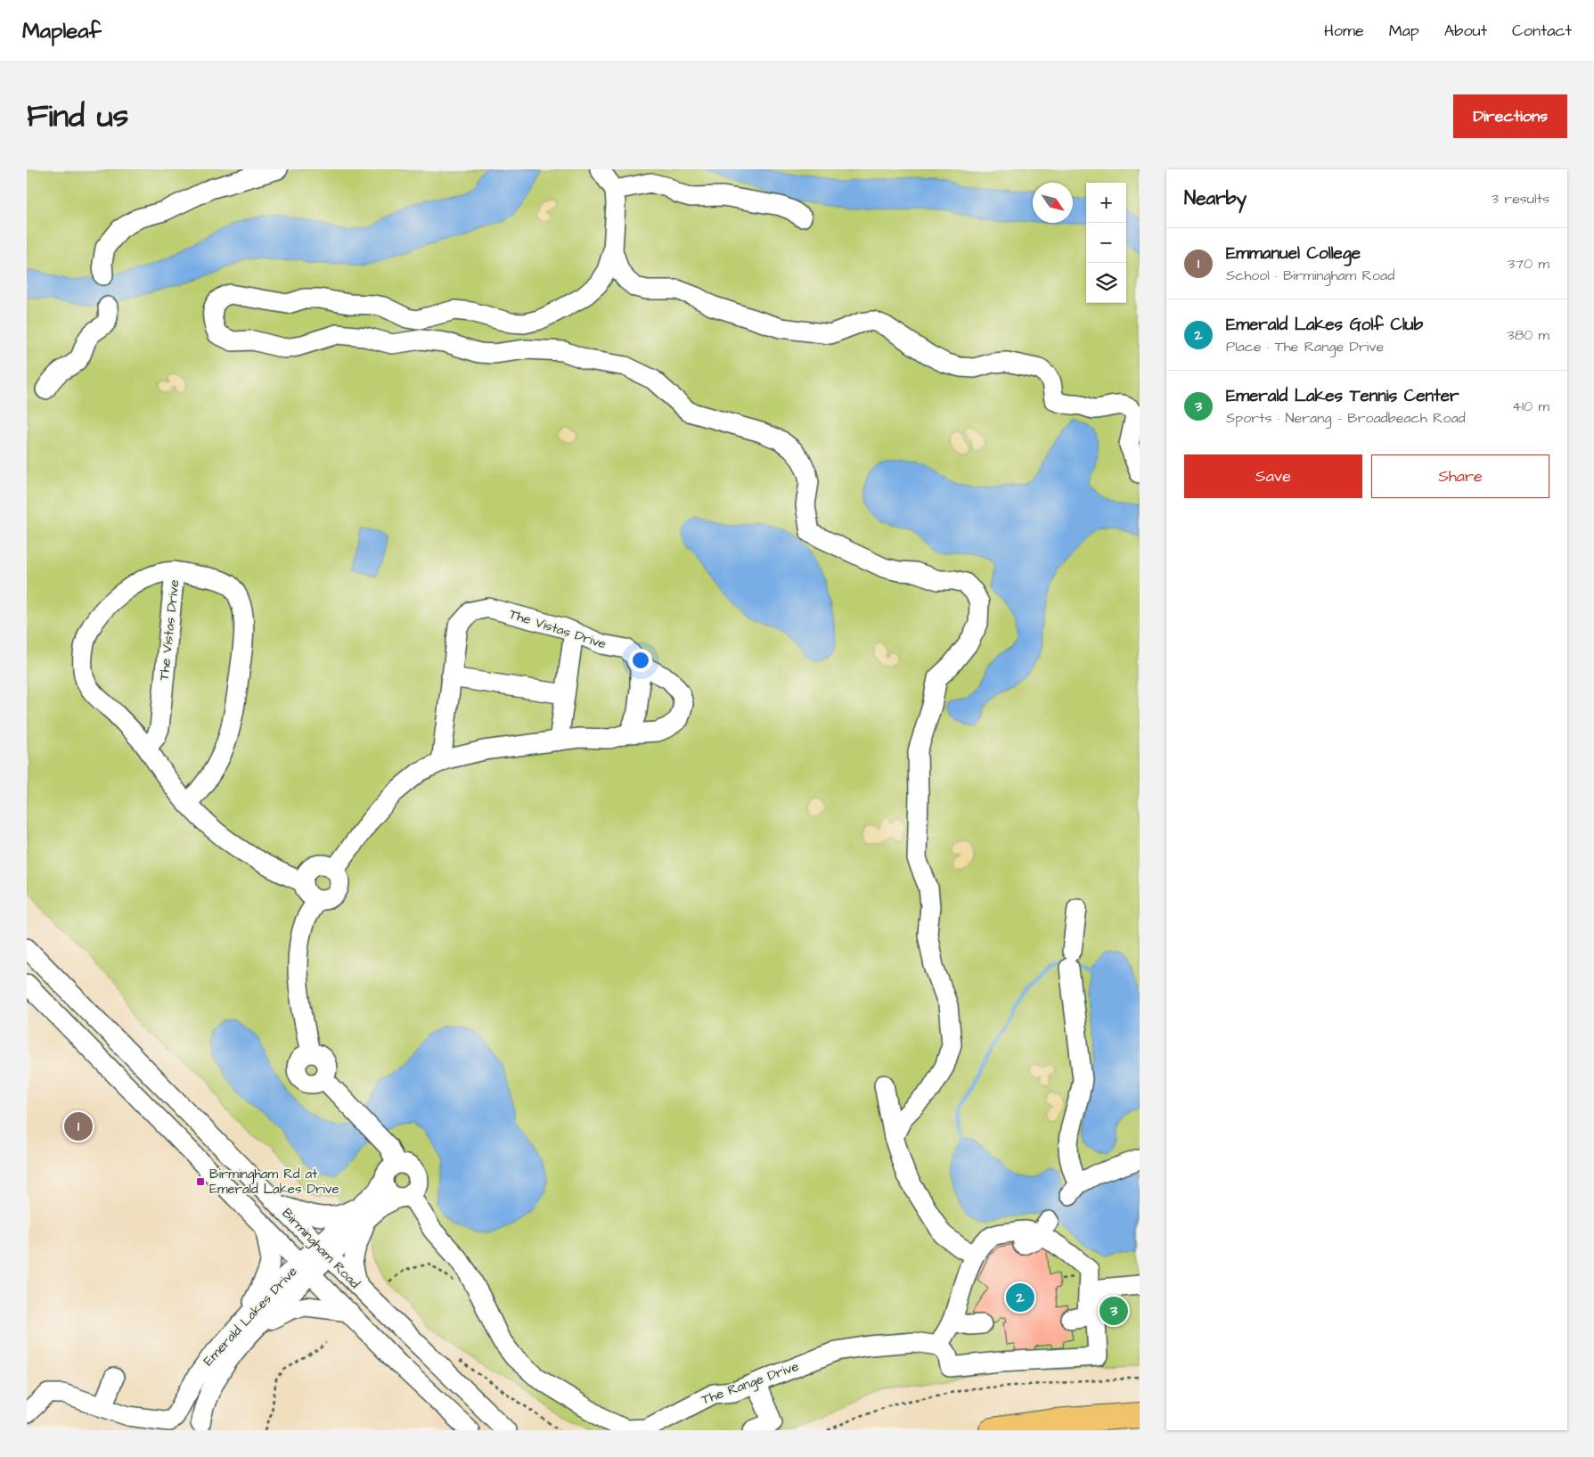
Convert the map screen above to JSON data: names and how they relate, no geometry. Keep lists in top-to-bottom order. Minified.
{"streets":{"street":["The Vistas Drive","Birmingham Road","Emerald Lakes Drive","The Range Drive"]},"crossings":[["Birmingham Road","Emerald Lakes Drive"]],"places":{"transit":["Birmingham Rd at Emerald Lakes Drive"]},"north":"bottom right","page":{"header":"Mapleaf","nav":["Home","Map","About","Contact"],"title":"Find us","buttons":["Directions",["Save","Share"]],"heading":["Nearby","3 results"],"map_buttons":["+","−"],"list":[{"mark":"1","name":"Emmanuel College","note":"School · Birmingham Road","value":"370 m"},{"mark":"2","name":"Emerald Lakes Golf Club","note":"Place · The Range Drive","value":"380 m"},{"mark":"3","name":"Emerald Lakes Tennis Center","note":"Sports · Nerang - Broadbeach Road","value":"410 m"}],"pins":["1","2","3"]}}
